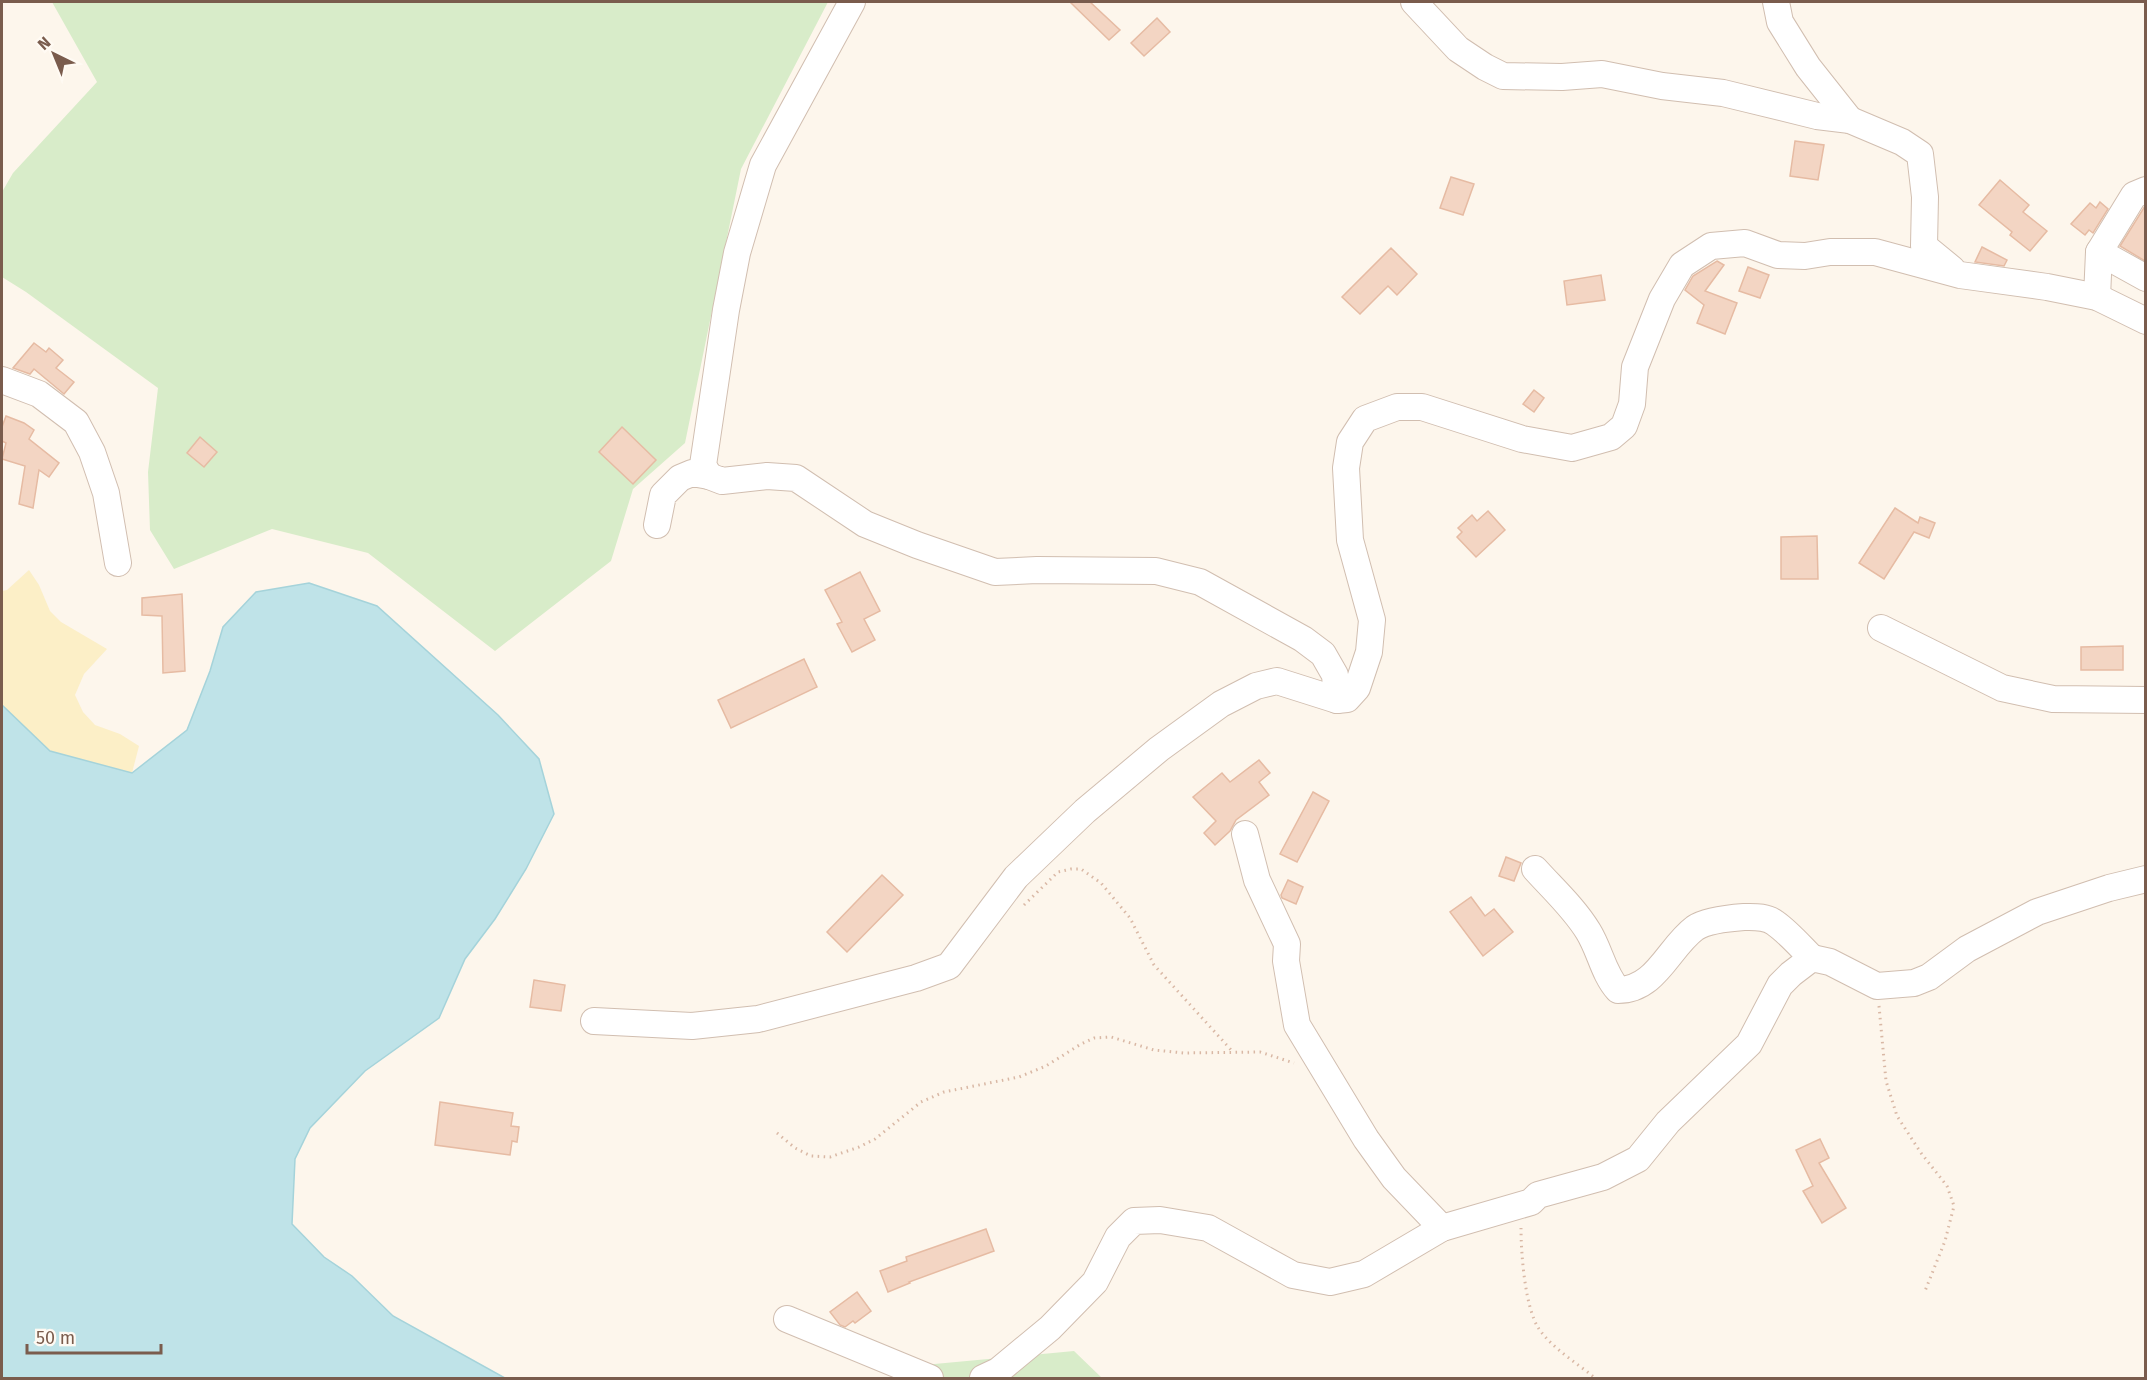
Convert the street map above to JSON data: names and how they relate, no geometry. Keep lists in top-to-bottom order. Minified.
{"scale_bar":"50 m","north":"top left"}
